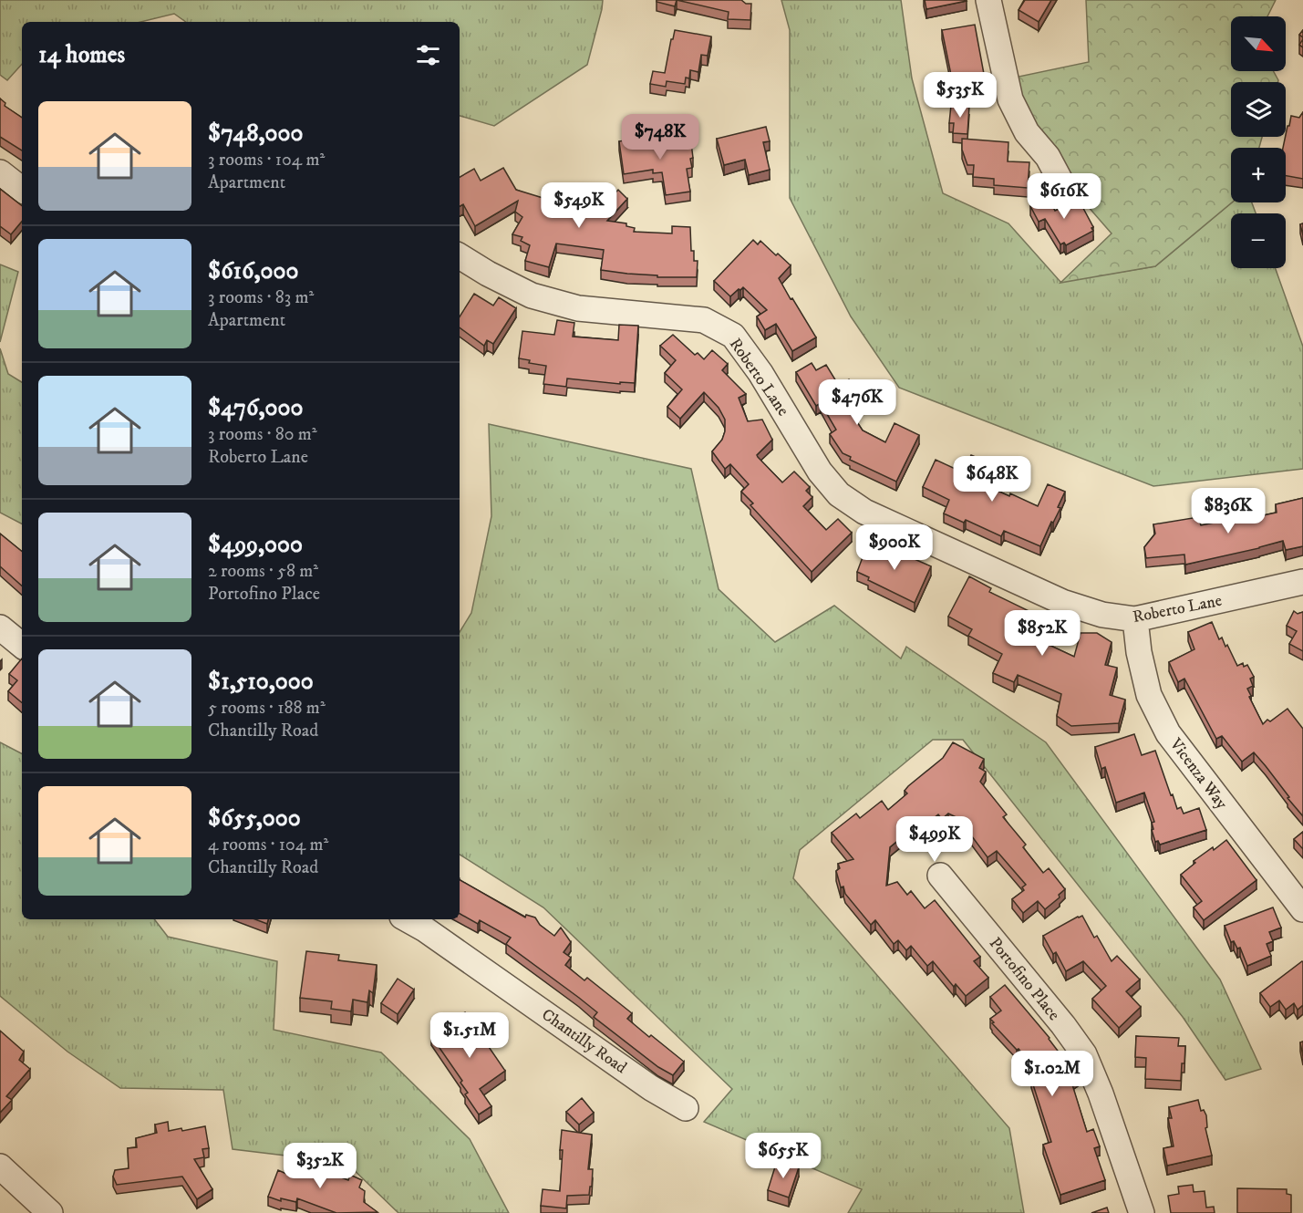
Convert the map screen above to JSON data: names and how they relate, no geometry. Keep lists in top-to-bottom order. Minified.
{"streets":{"street":["Roberto Lane","Vicenza Way","Portofino Place","Chantilly Road"]},"crossings":[["Roberto Lane","Vicenza Way"]],"north":"bottom right","page":{"map_buttons":["+","−"],"heading":"14 homes","price":["$535K","$748K","$616K","$549K","$476K","$648K","$836K","$900K","$852K","$499K","$1.51M","$1.02M","$655K","$352K"],"list":[{"name":"$748,000","note":"3 rooms · 104 m² · Apartment"},{"name":"$616,000","note":"3 rooms · 83 m² · Apartment"},{"name":"$476,000","note":"3 rooms · 80 m² · Roberto Lane"},{"name":"$499,000","note":"2 rooms · 58 m² · Portofino Place"},{"name":"$1,510,000","note":"5 rooms · 188 m² · Chantilly Road"},{"name":"$655,000","note":"4 rooms · 104 m² · Chantilly Road"}]}}
